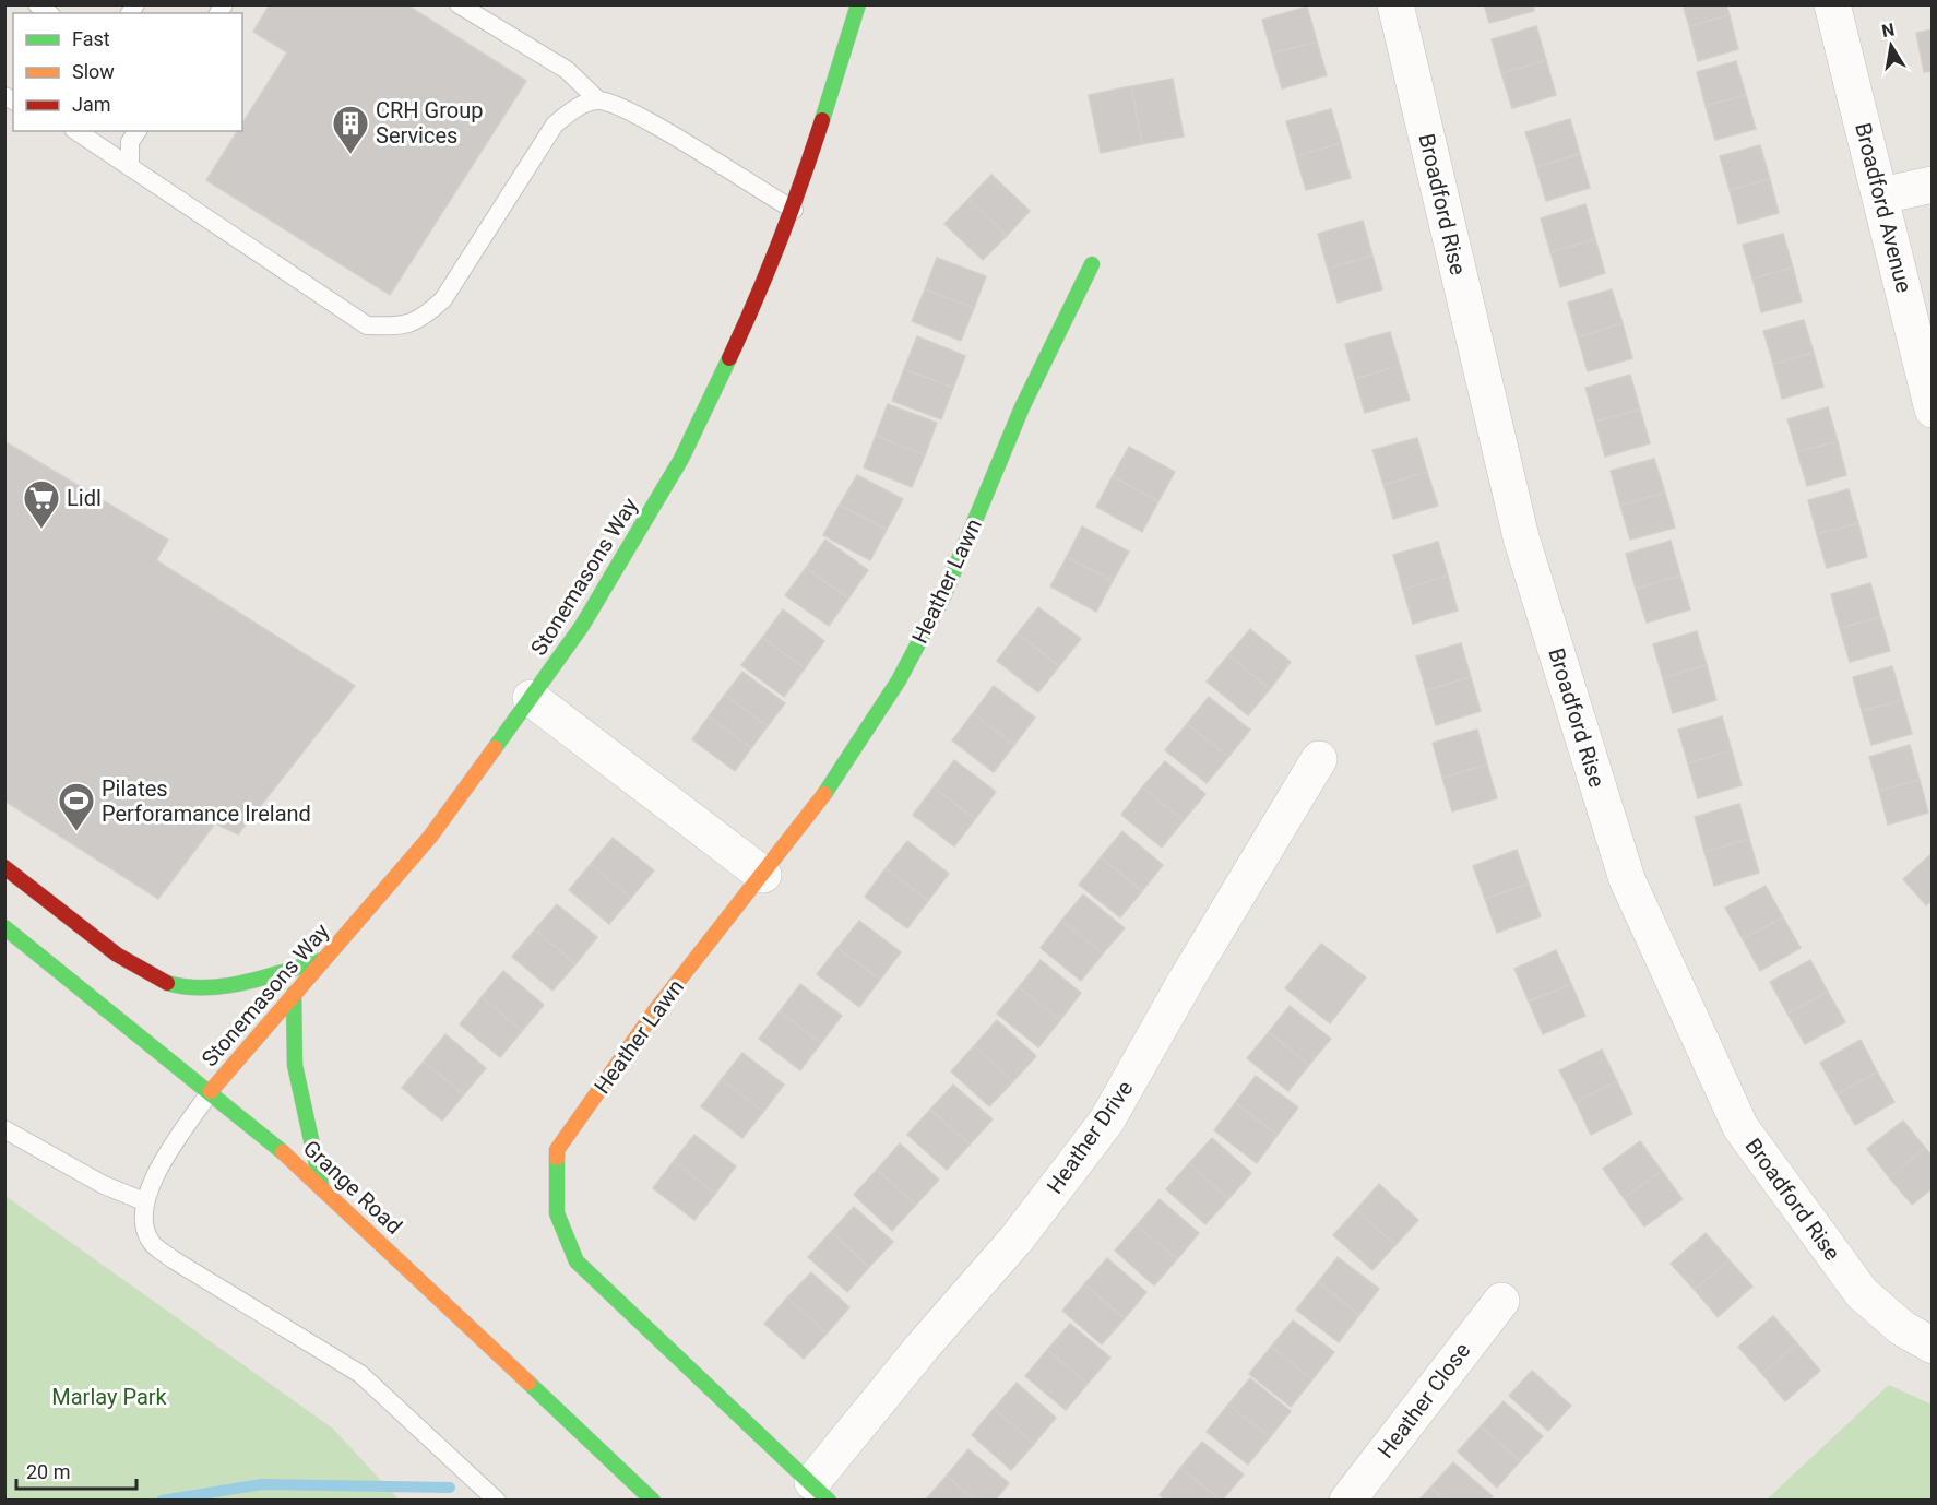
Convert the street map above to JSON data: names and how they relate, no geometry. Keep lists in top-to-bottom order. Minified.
{"streets":{"street":["Broadford Rise","Broadford Avenue","Stonemasons Way","Heather Lawn","Heather Drive","Grange Road","Heather Close"]},"crossings":[["Stonemasons Way","Grange Road"],["Heather Lawn","Heather Drive"]],"parks":["Marlay Park"],"places":{"building":["CRH Group Services"],"supermarket":["Lidl"],"sports":["Pilates Perforamance Ireland"]},"legend":["Fast","Slow","Jam"],"scale_bar":"20 m","north":"top"}
